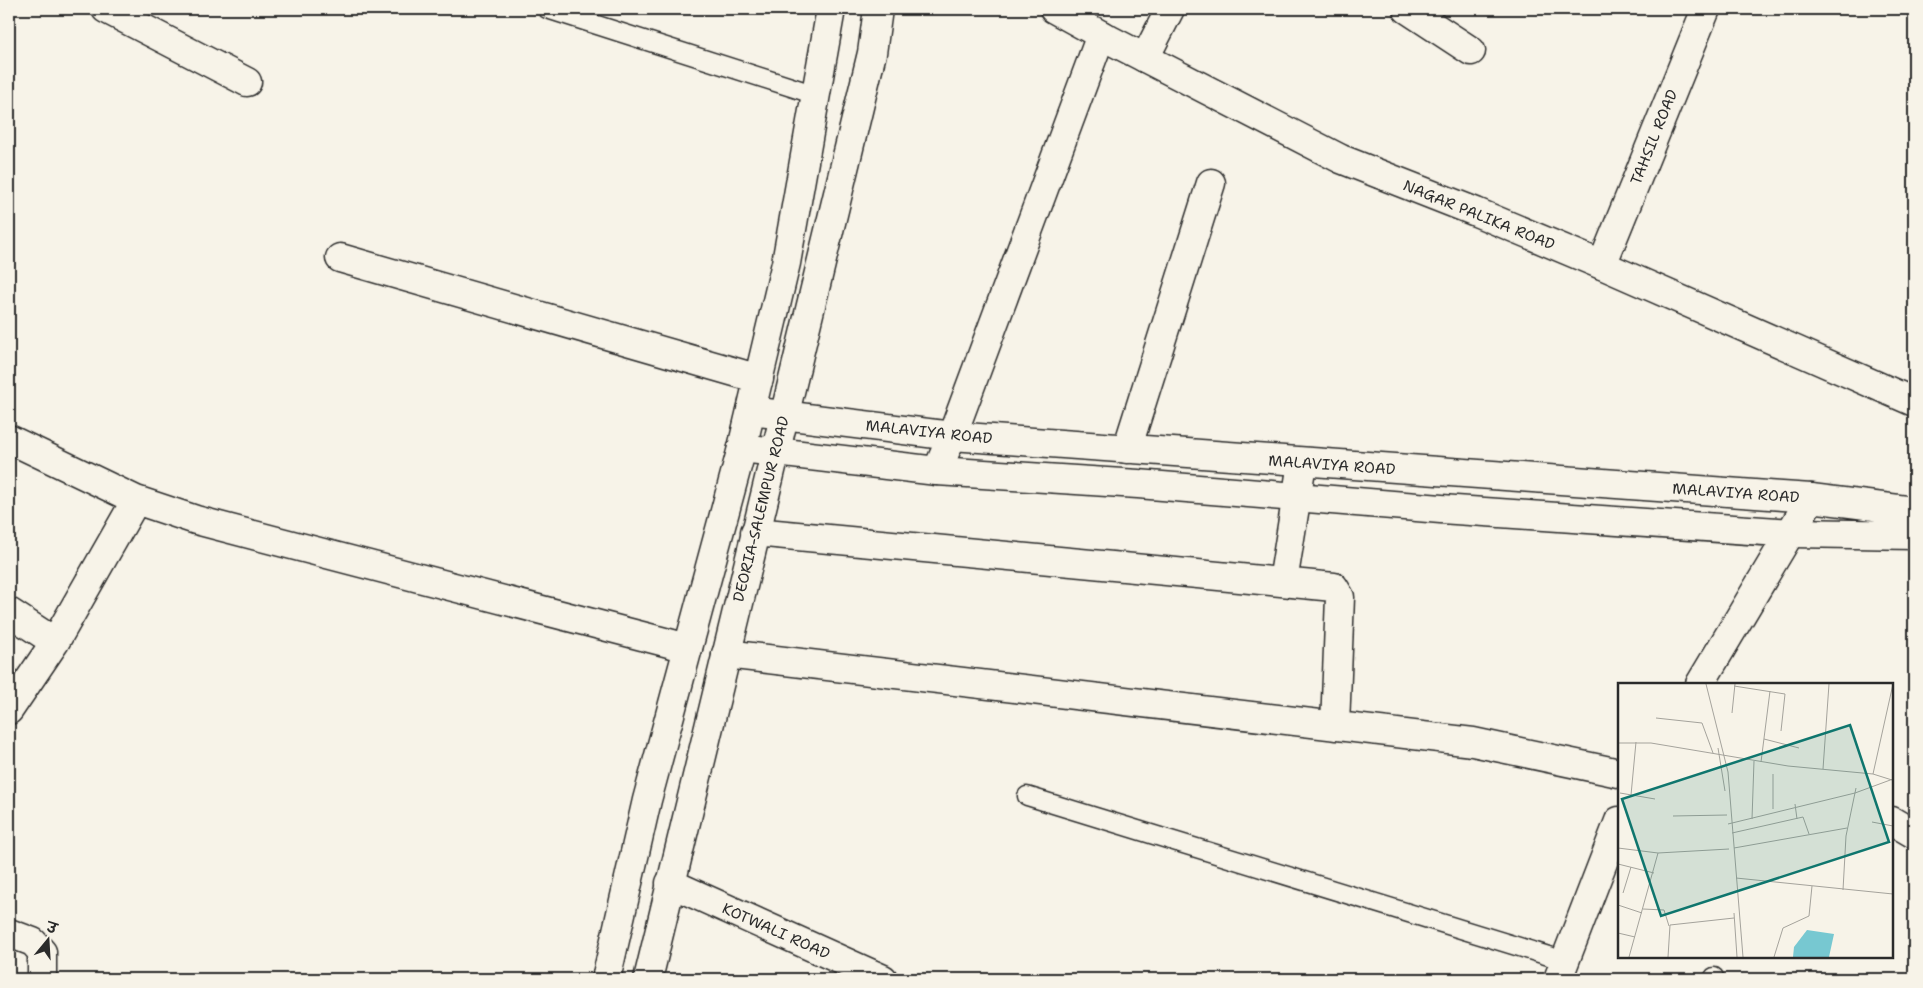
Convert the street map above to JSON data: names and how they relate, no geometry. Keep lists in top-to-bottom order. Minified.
{"streets":{"main road":["TAHSIL ROAD","NAGAR PALIKA ROAD","MALAVIYA ROAD","DEORIA-SALEMPUR ROAD","KOTWALI ROAD"]},"crossings":[["TAHSIL ROAD","NAGAR PALIKA ROAD"],["MALAVIYA ROAD","DEORIA-SALEMPUR ROAD"],["DEORIA-SALEMPUR ROAD","KOTWALI ROAD"]],"north":"top"}
